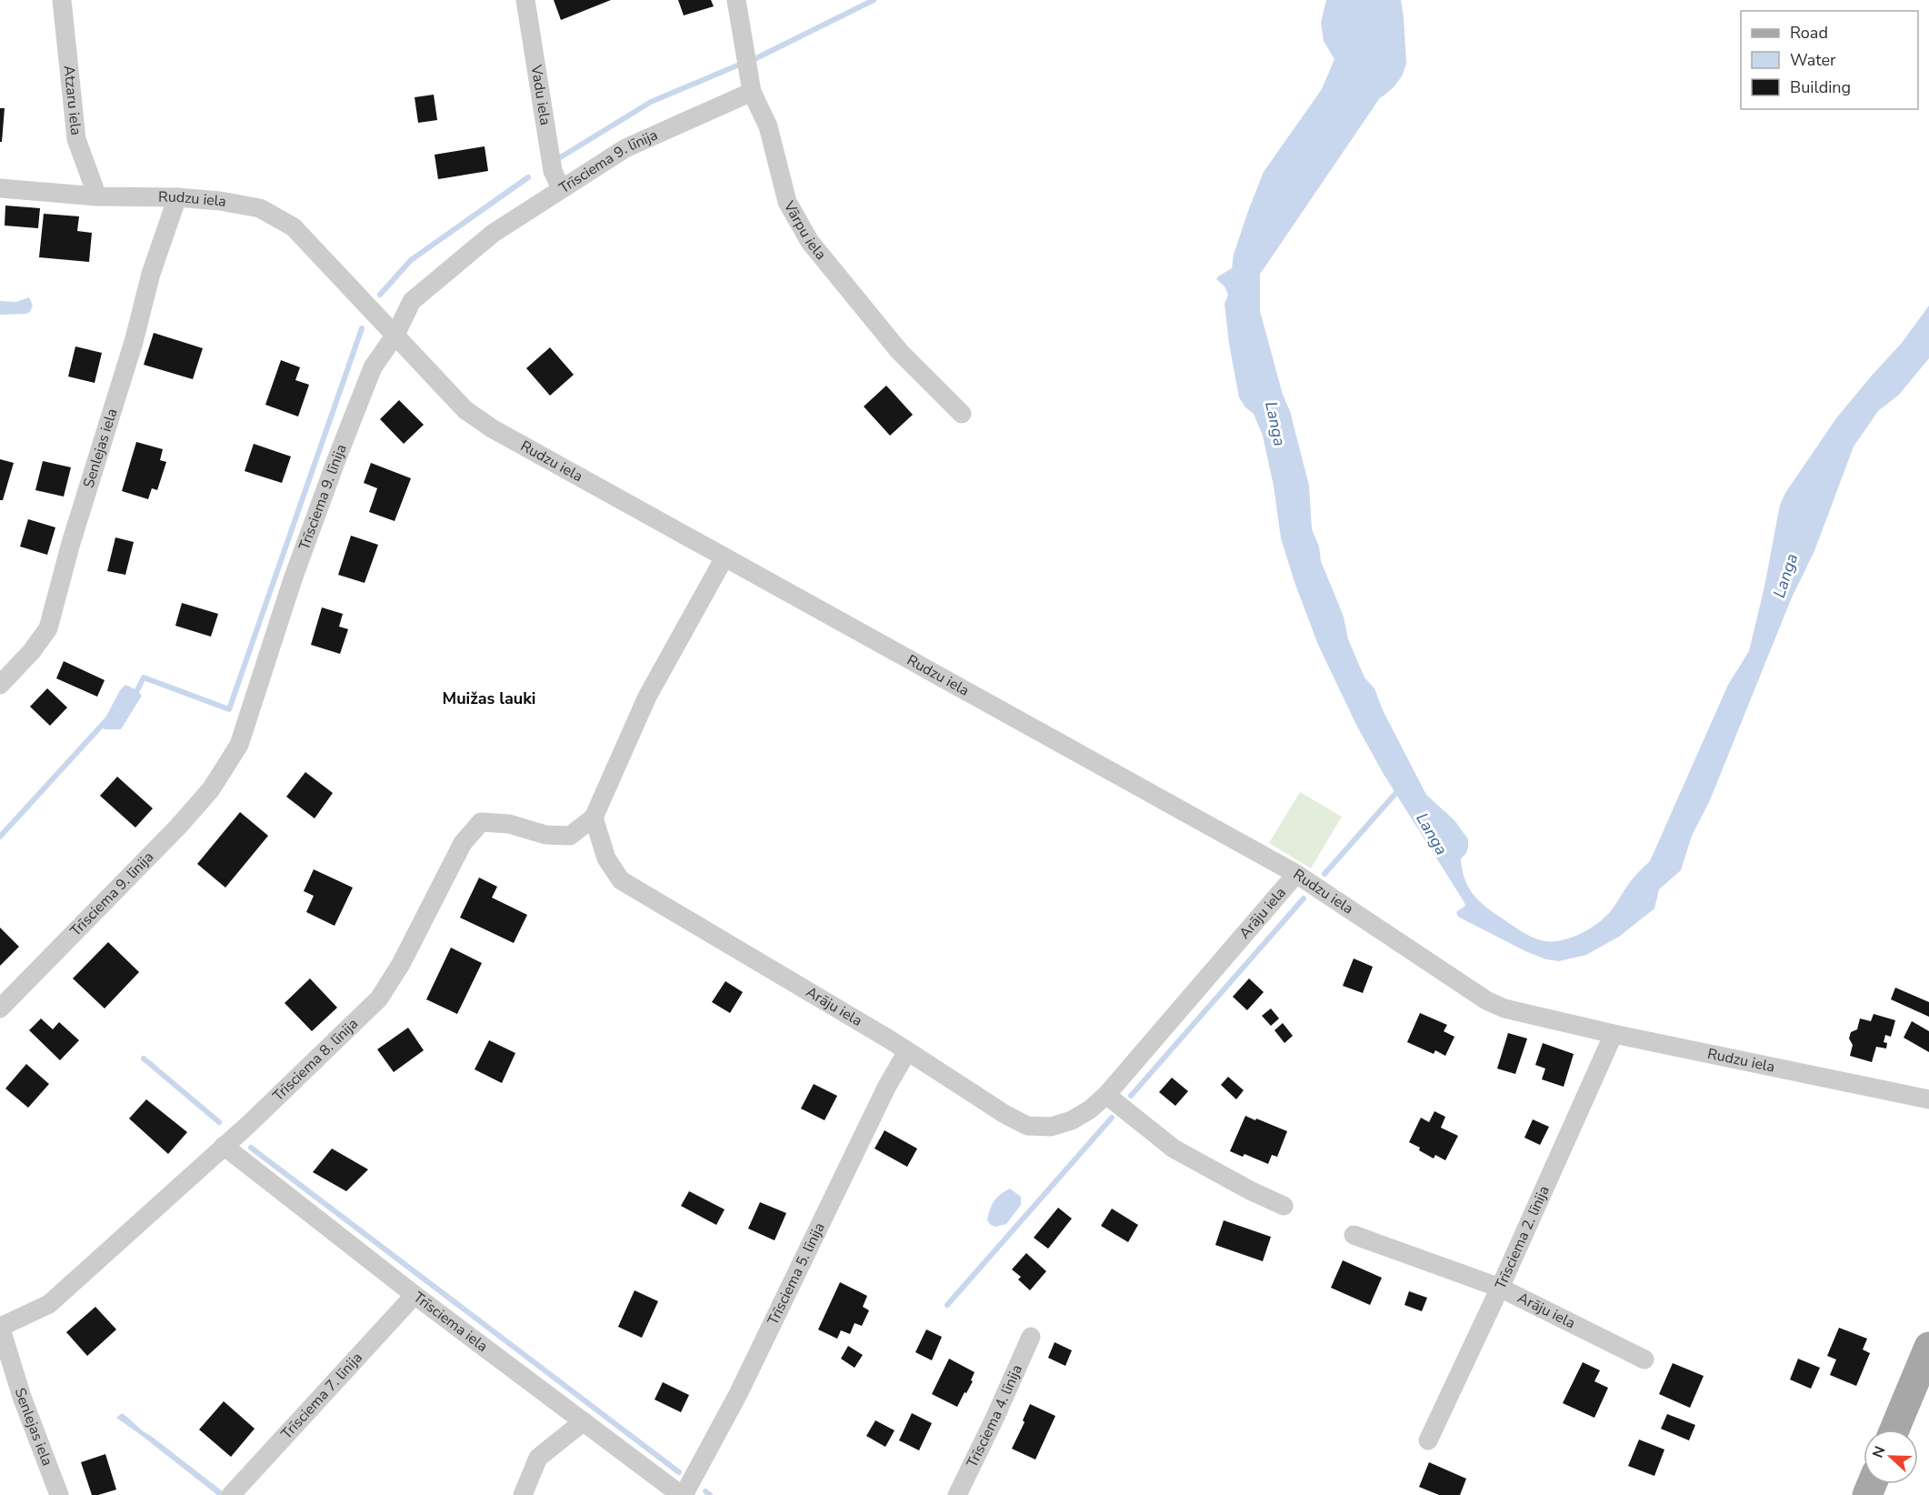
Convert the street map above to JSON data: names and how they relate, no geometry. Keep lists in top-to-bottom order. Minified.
{"streets":{"street":["Vadu iela","Atzaru iela","Trīsciema 9. līnija","Rudzu iela","Vārpu iela","Senlejas iela","Arāju iela","Trīsciema 8. līnija","Trīsciema 2. līnija","Trīsciema 5. līnija","Trīsciema iela","Trīsciema 7. līnija","Trīsciema 4. līnija"]},"crossings":[["Vadu iela","Trīsciema 9. līnija"],["Atzaru iela","Rudzu iela"],["Trīsciema 9. līnija","Rudzu iela"],["Trīsciema 9. līnija","Vārpu iela"],["Rudzu iela","Senlejas iela"],["Rudzu iela","Arāju iela"],["Rudzu iela","Trīsciema 2. līnija"],["Senlejas iela","Trīsciema 8. līnija"],["Arāju iela","Trīsciema 8. līnija"],["Arāju iela","Trīsciema 2. līnija"],["Arāju iela","Trīsciema 5. līnija"],["Trīsciema 8. līnija","Trīsciema iela"],["Trīsciema 5. līnija","Trīsciema iela"],["Trīsciema iela","Trīsciema 7. līnija"]],"districts":["Muižas lauki"],"water":["Langa"],"legend":["Road","Water","Building"],"north":"left"}
